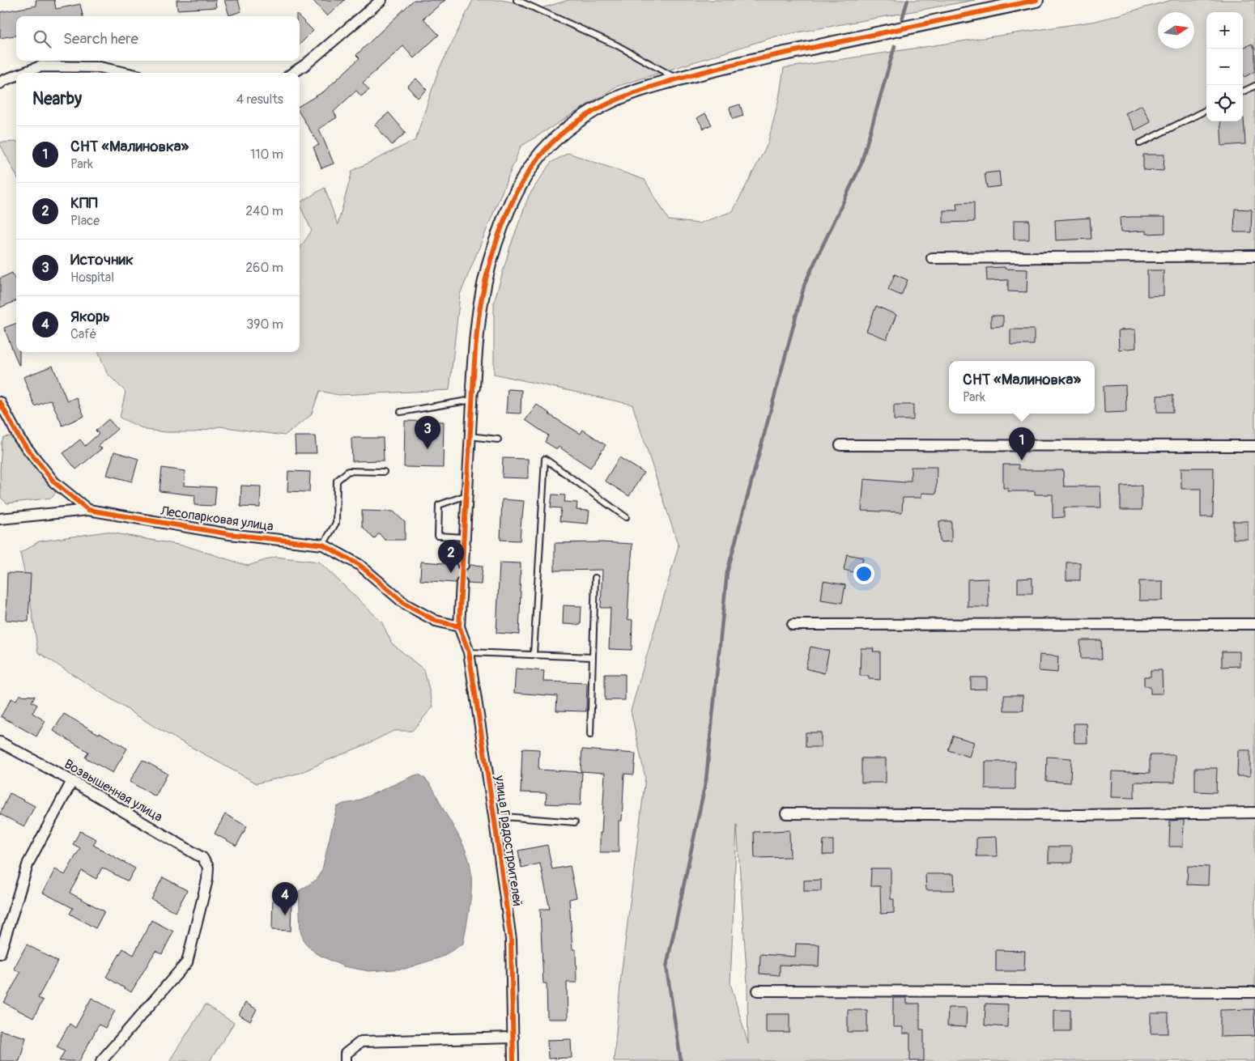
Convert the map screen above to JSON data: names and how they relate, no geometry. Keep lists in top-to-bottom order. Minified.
{"streets":{"street":["Лесопарковая улица","Возвышенная улица","улица Градостроителей"]},"crossings":[["Лесопарковая улица","улица Градостроителей"]],"north":"right","page":{"map_buttons":["+","−"],"search":"Search here","heading":["Nearby","4 results"],"list":[{"mark":"1","name":"СНТ «Малиновка»","note":"Park","value":"110 m"},{"mark":"2","name":"КПП","note":"Place","value":"240 m"},{"mark":"3","name":"Источник","note":"Hospital","value":"260 m"},{"mark":"4","name":"Якорь","note":"Café","value":"390 m"}],"popup":["СНТ «Малиновка»","Park"],"pins":["3","1","2","4"]}}
